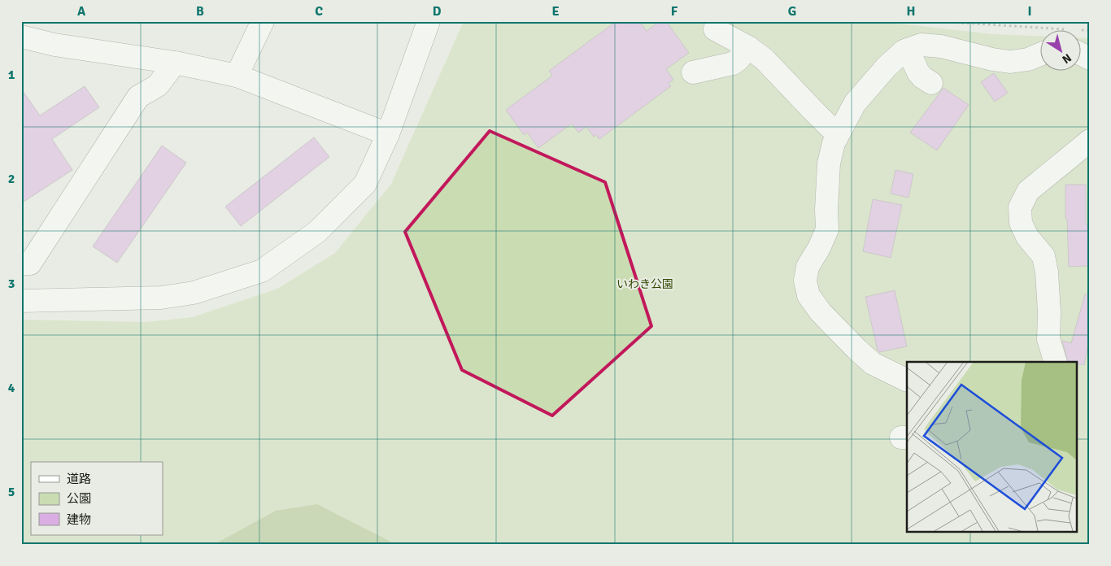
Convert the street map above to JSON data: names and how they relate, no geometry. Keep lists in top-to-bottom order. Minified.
{"parks":["いわき公園"],"legend":["道路","公園","建物"],"north":"bottom right","grid":{"columns":["A","B","C","D","E","F","G","H","I"],"rows":["1","2","3","4","5"]}}
